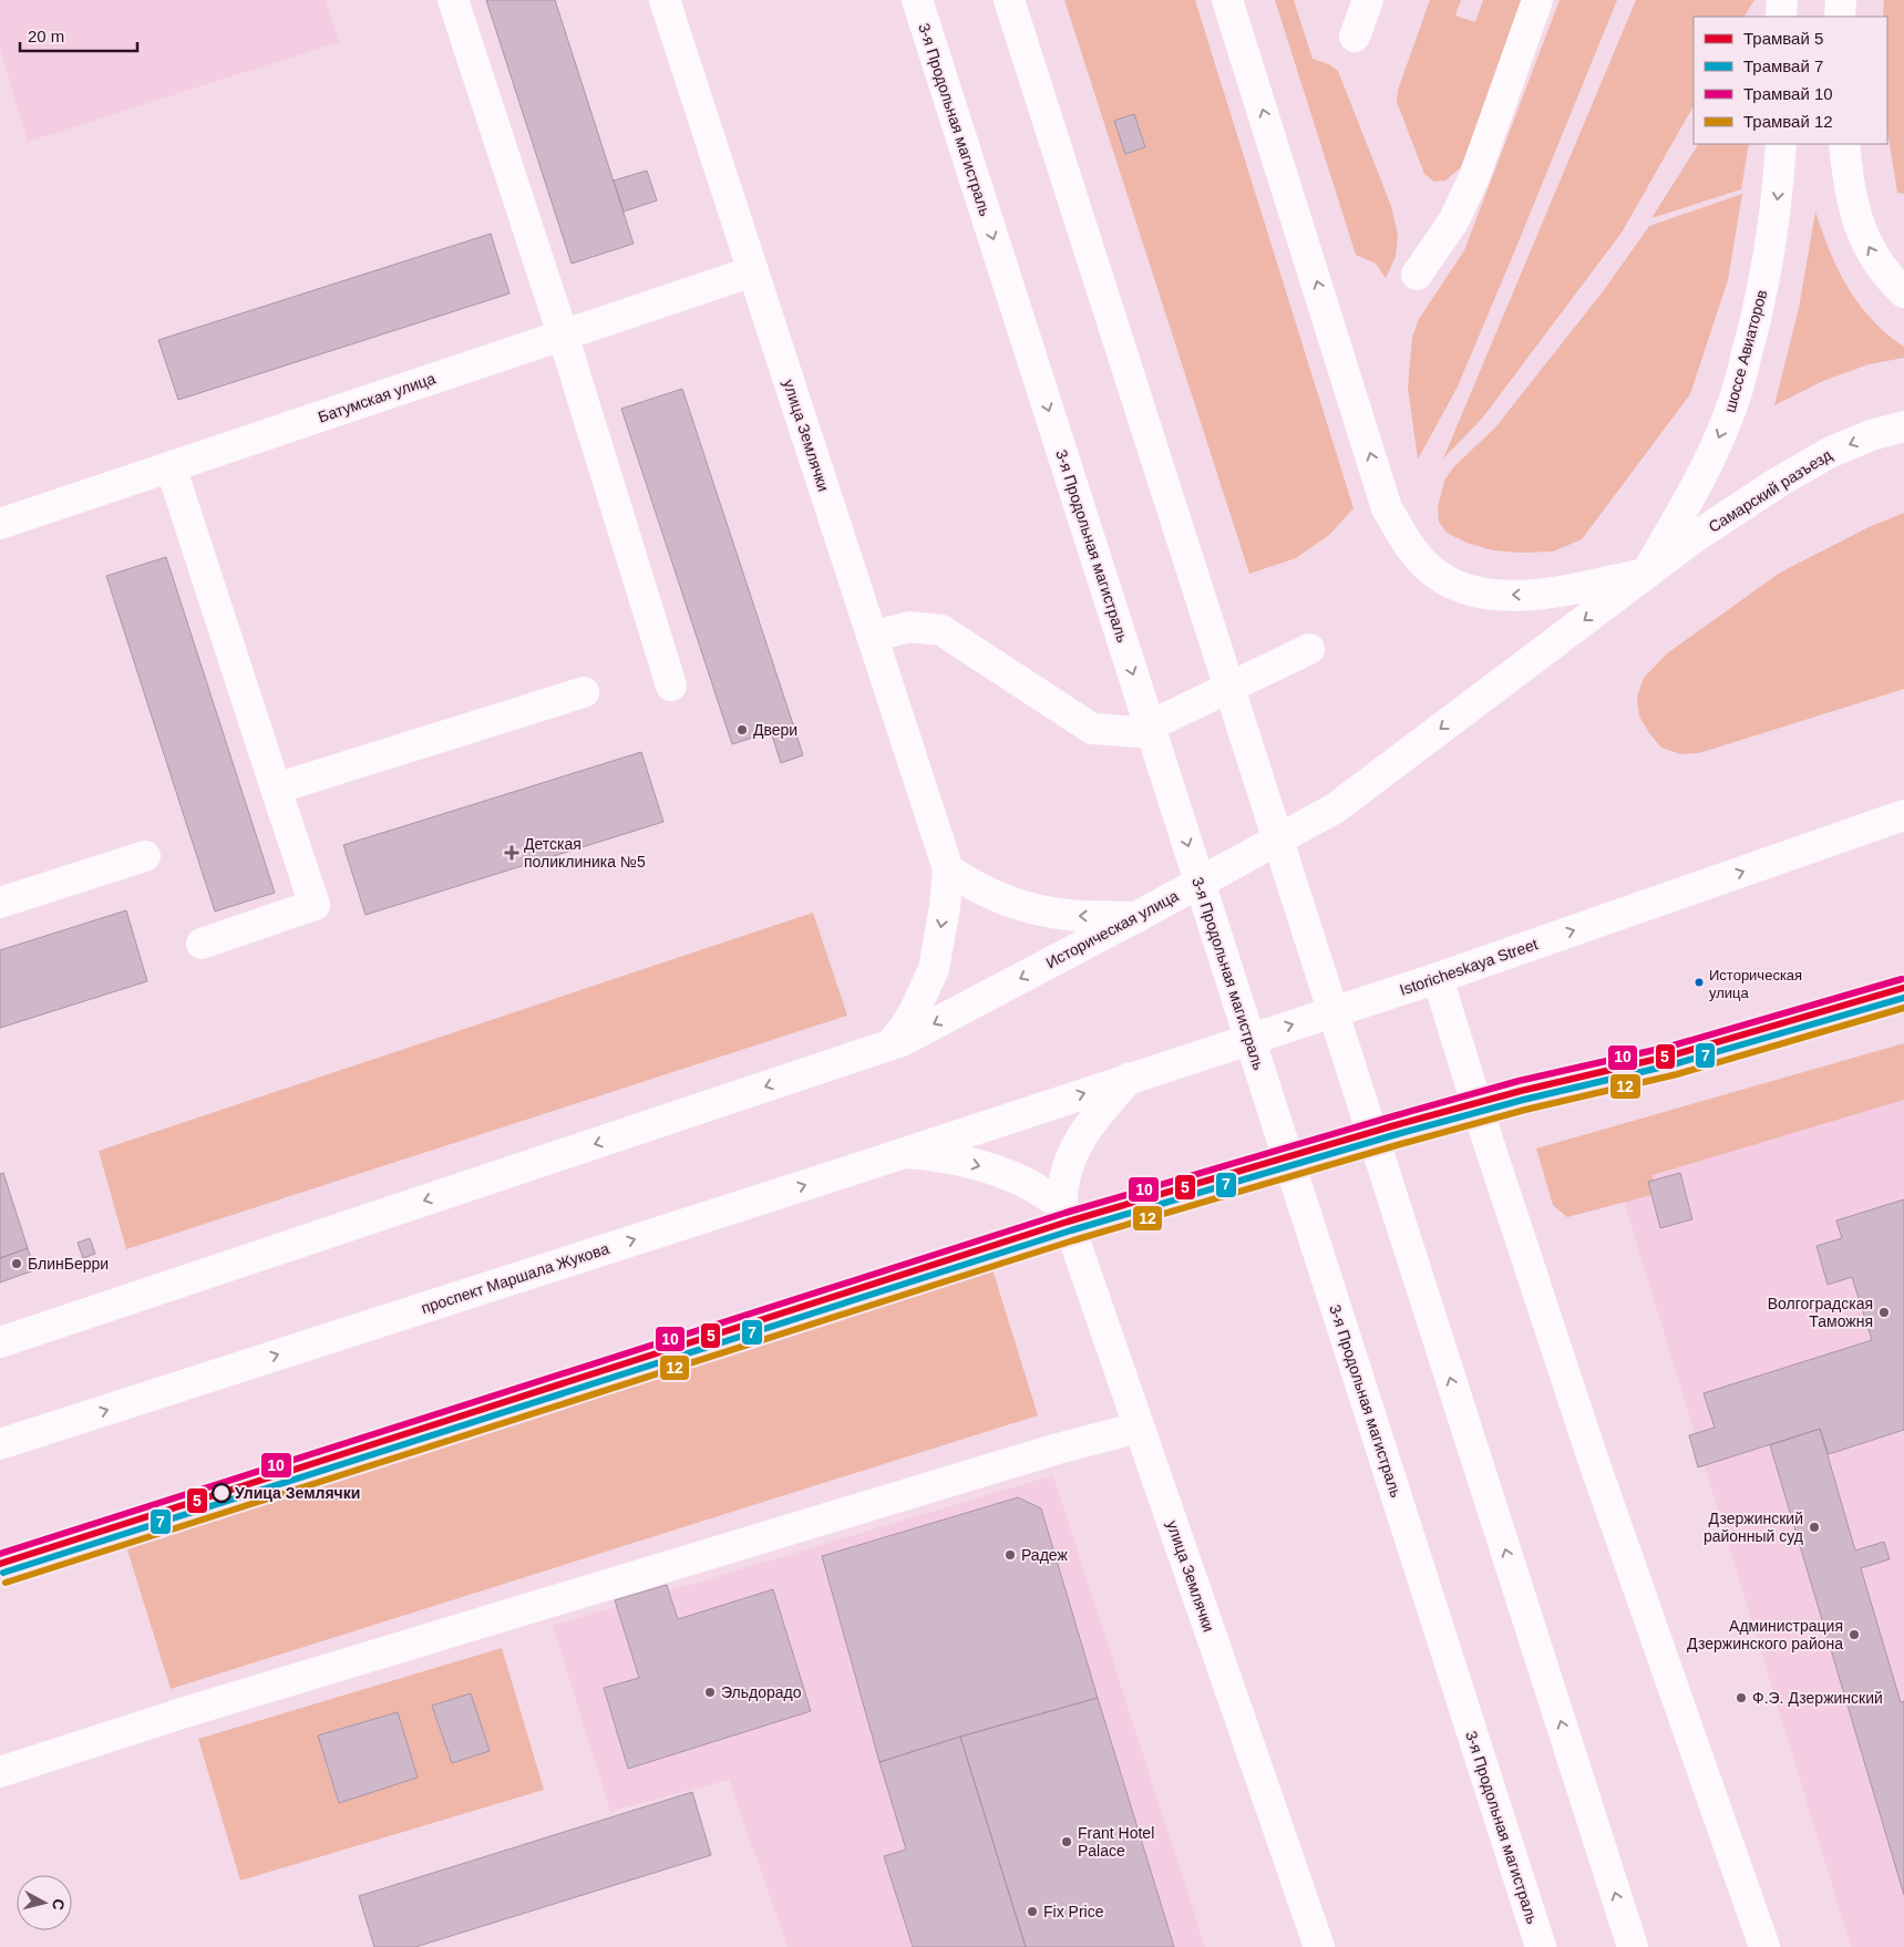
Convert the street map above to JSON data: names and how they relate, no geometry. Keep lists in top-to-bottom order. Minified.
{"streets":{"main road":["3-я Продольная магистраль","шоссе Авиаторов","Батумская улица","улица Землячки","Самарский разъезд","Историческая улица","Istoricheskaya Street","проспект Маршала Жукова"]},"crossings":[["шоссе Авиаторов","Самарский разъезд"],["шоссе Авиаторов","Историческая улица"],["Батумская улица","улица Землячки"],["Самарский разъезд","Историческая улица"],["Istoricheskaya Street","проспект Маршала Жукова"]],"one_way":["шоссе Авиаторов","Самарский разъезд","Историческая улица","Istoricheskaya Street"],"places":{"other":["Двери","Историческая улица","БлинБерри","Волгоградская Таможня","Улица Землячки","Дзержинский районный суд","Радеж","Администрация Дзержинского района","Эльдорадо","Ф.Э. Дзержинский","Frant Hotel Palace","Fix Price"],"health":["Детская поликлиника №5"]},"lines":["tram line 10","tram line 5","tram line 7","tram line 12"],"legend":["Трамвай 5","Трамвай 7","Трамвай 10","Трамвай 12"],"scale_bar":"20 m","north":"right"}
